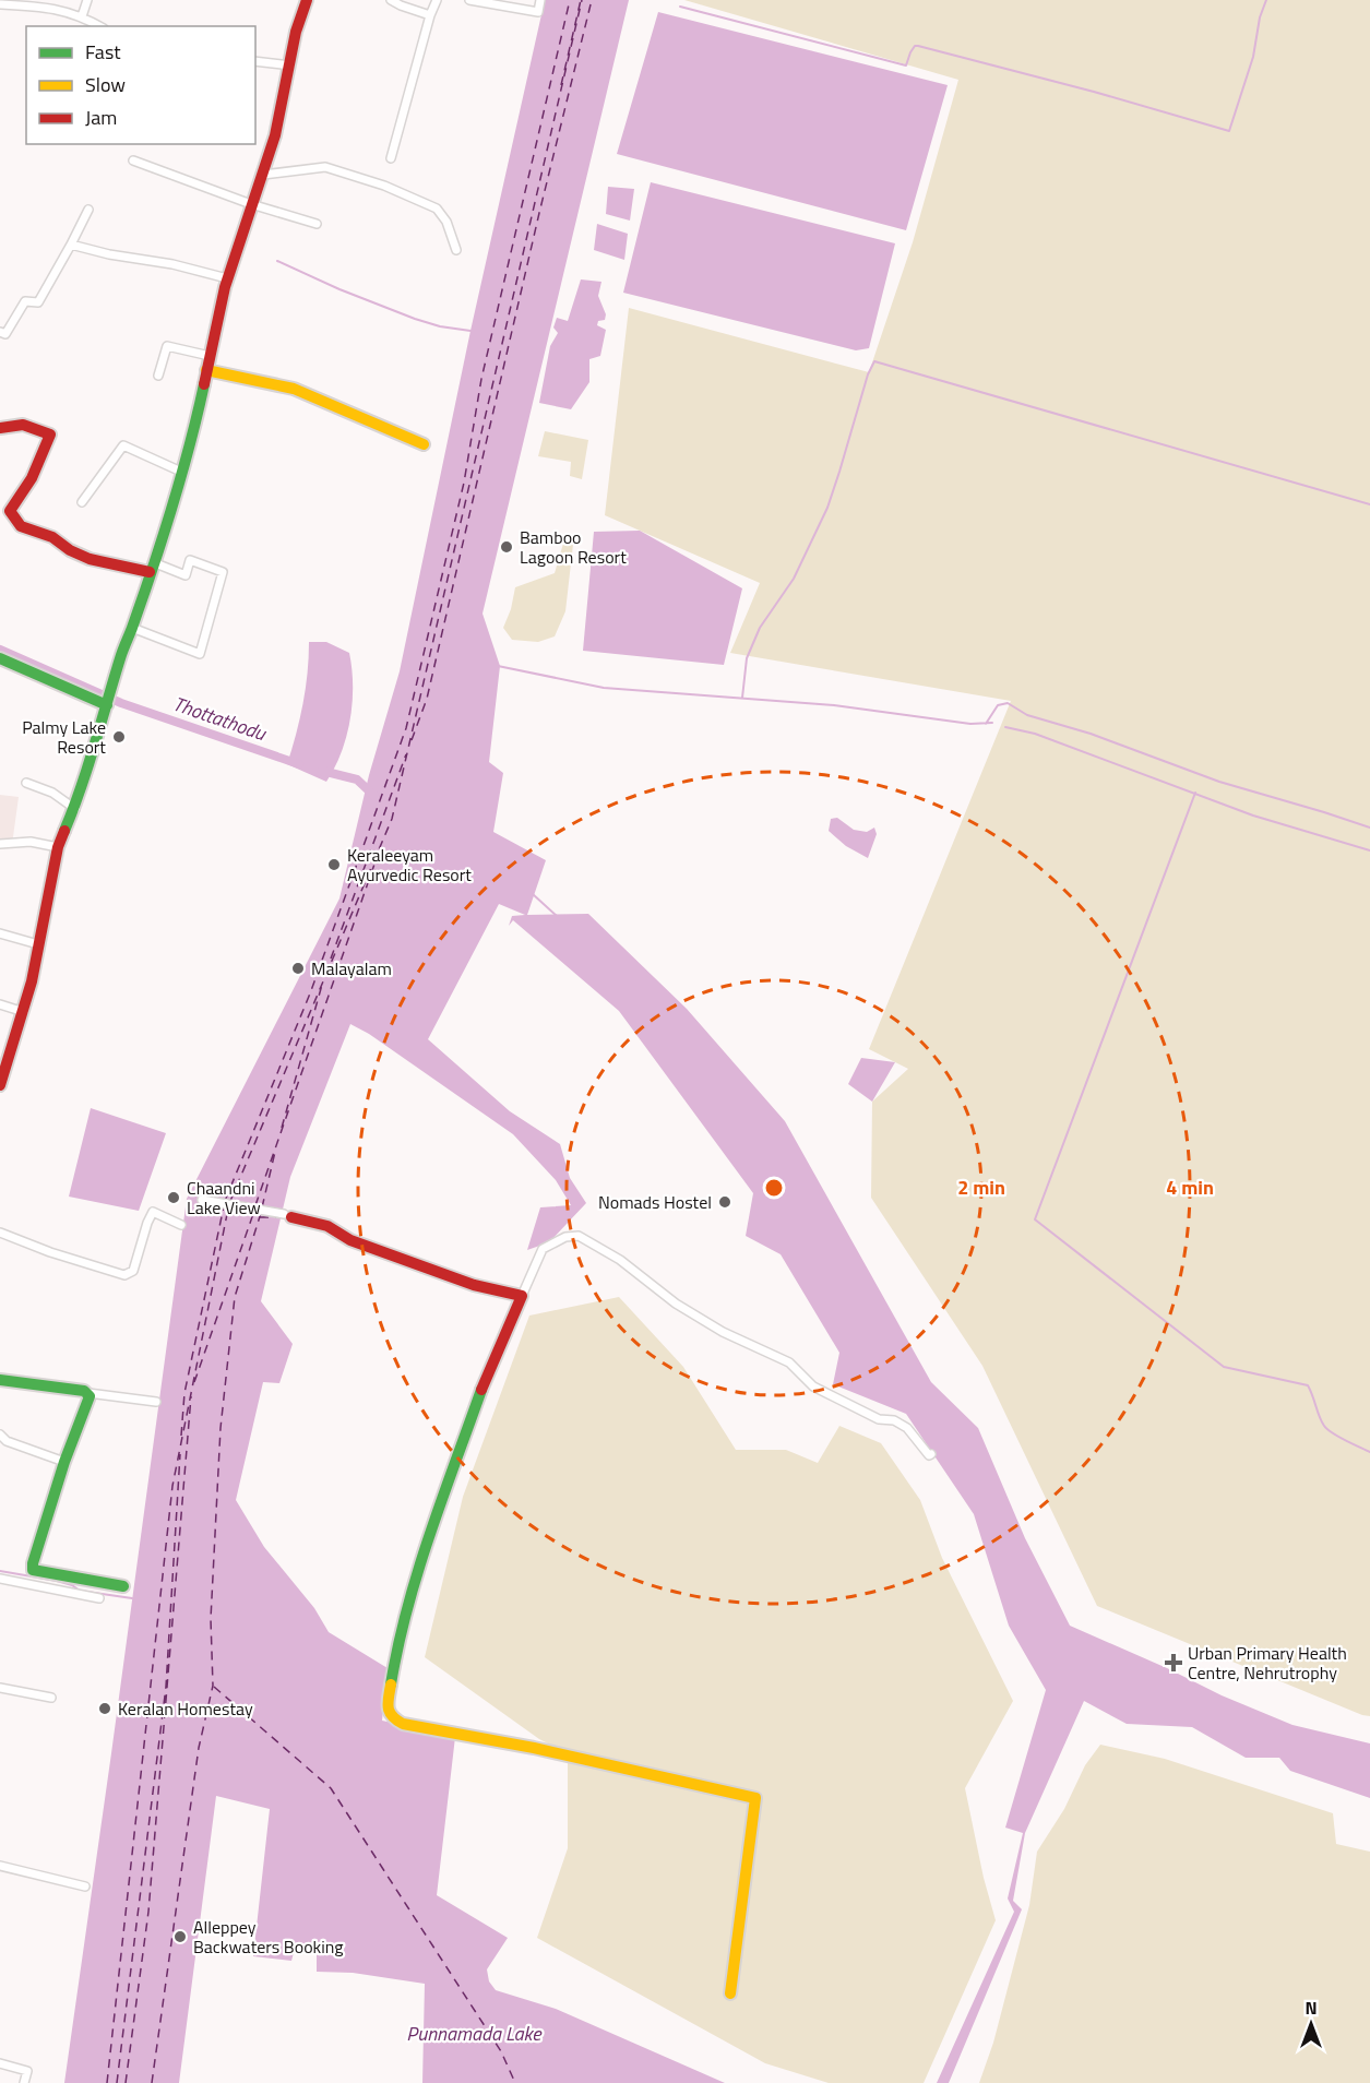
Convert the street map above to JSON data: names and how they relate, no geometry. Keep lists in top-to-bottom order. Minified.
{"water":["Thottathodu","Punnamada Lake"],"places":{"other":["Bamboo Lagoon Resort","Palmy Lake Resort","Keraleeyam Ayurvedic Resort","Malayalam","Chaandni Lake View","Nomads Hostel","Keralan Homestay","Alleppey Backwaters Booking"],"health":["Urban Primary Health Centre, Nehrutrophy"]},"legend":["Fast","Slow","Jam"],"north":"top","rings":["2 min","4 min"]}
